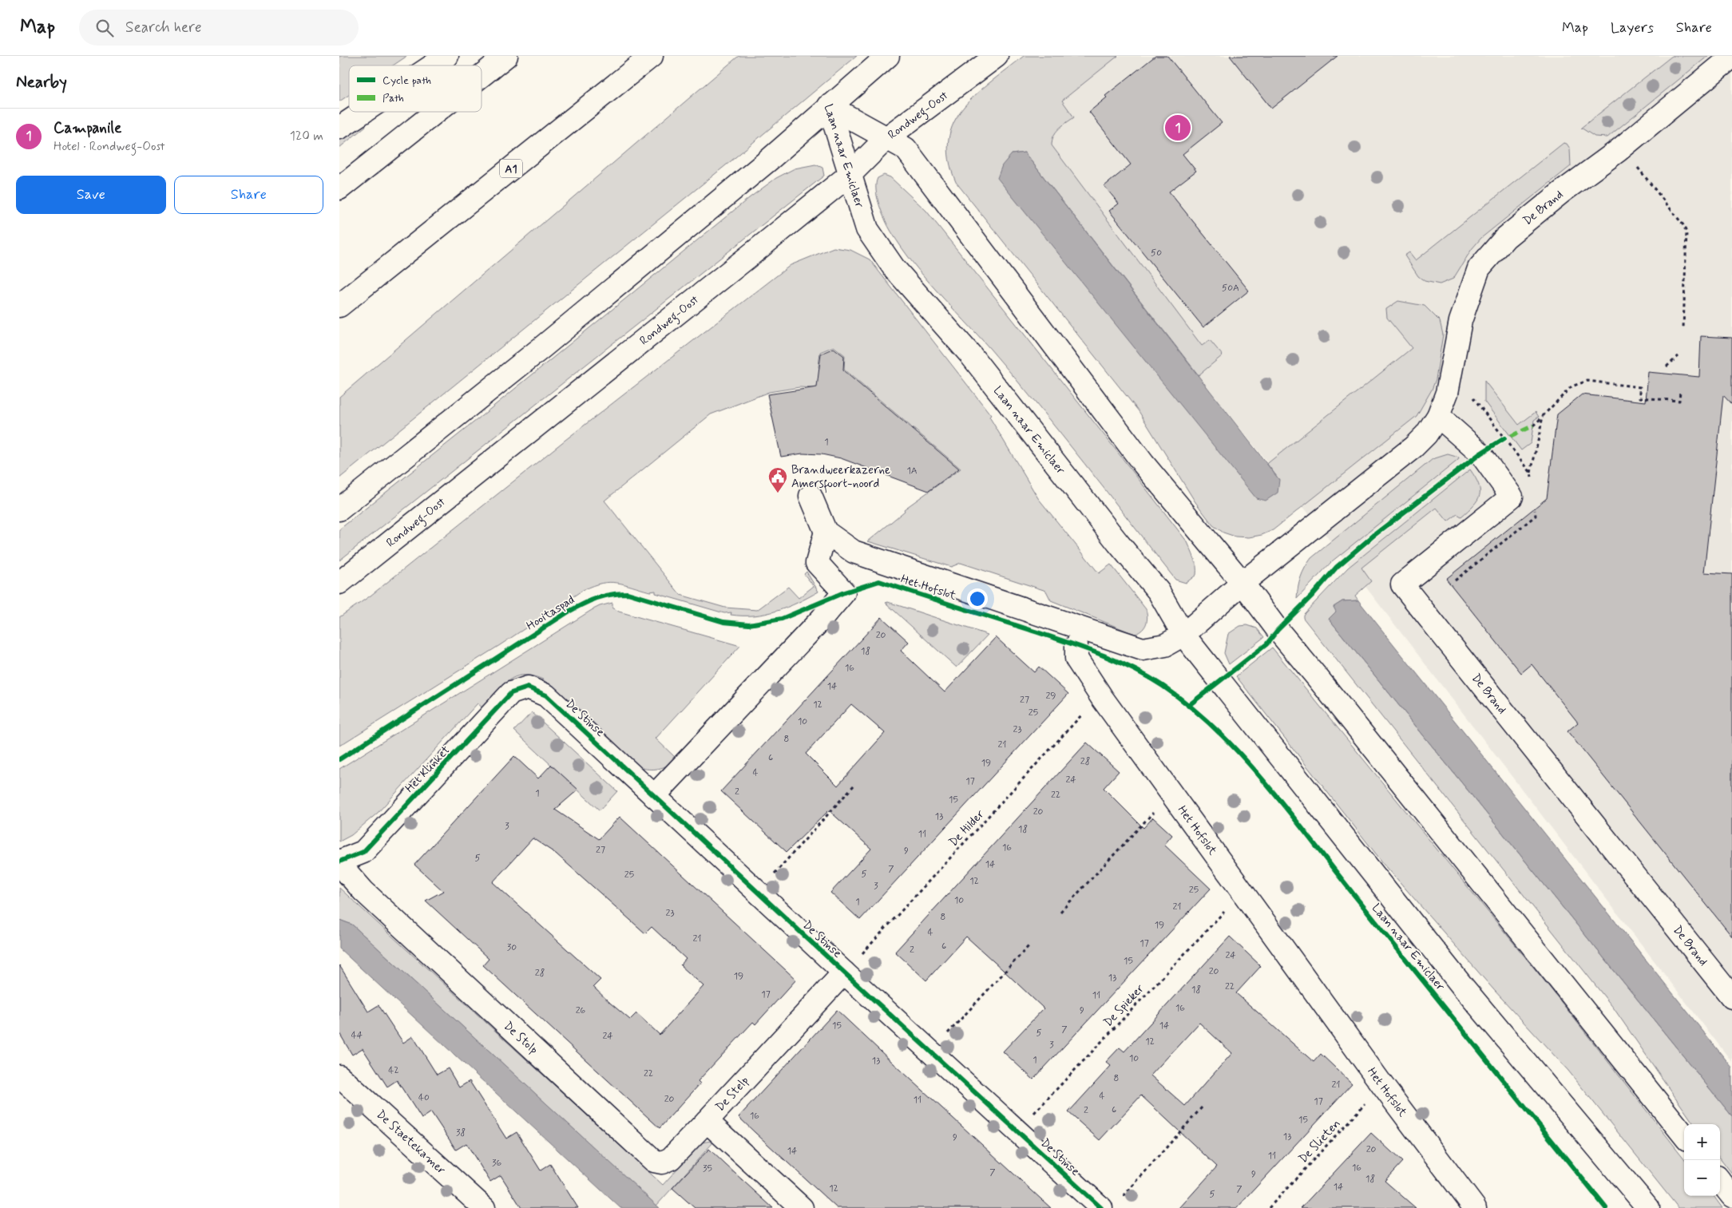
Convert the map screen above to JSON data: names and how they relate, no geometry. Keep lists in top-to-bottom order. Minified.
{"streets":{"main road":["Rondweg-Oost","Laan naar Emiclaer","A1","De Brand","Het Hofslot","De Stinse","Het Klinket","De Stolp","De Stelp","De Staetekamer"],"path":["De Hilder","De Spieker","De Slieten"],"cycle path":["Hooitaspad"]},"crossings":[["Rondweg-Oost","Laan naar Emiclaer"],["Laan naar Emiclaer","De Brand"],["Het Hofslot","De Hilder"],["Het Hofslot","De Spieker"],["Het Hofslot","De Slieten"],["De Stinse","Het Klinket"],["De Stinse","De Hilder"],["De Stinse","De Spieker"],["De Stinse","De Stelp"],["Het Klinket","De Stolp"],["De Hilder","De Stelp"],["De Stolp","De Stelp"]],"places":{"public building":["Brandweerkazerne Amersfoort-noord"]},"house_numbers":["50","50A","1","1A","20","18","16","14","29","27","12","25","10","23","8","21","6","28","19","4","24","17","2","1","22","15","20","13","3","18","11","16","27","9","5","14","7","5","25","12","3","25","10","1","21","23","8","19","4","21","17","6","30","2","24","15","20","28","19","13","22","18","17","11","16","26","9","15","14","7","5","44","24","12","3","10","1","13","42","22","8","21","4","40","20","11","17","6","2","16","15","38","13","9","20","14","11","36","16","35","7","9","18","14","12","7","5"],"legend":["Cycle path","Path"],"page":{"header":"Map","search":"Search here","nav":["Map","Layers","Share"],"heading":"Nearby","list":[{"mark":"1","name":"Campanile","note":"Hotel · Rondweg-Oost","value":"120 m"}],"pins":"1","buttons":["Save","Share"],"map_buttons":["+","−"]}}
